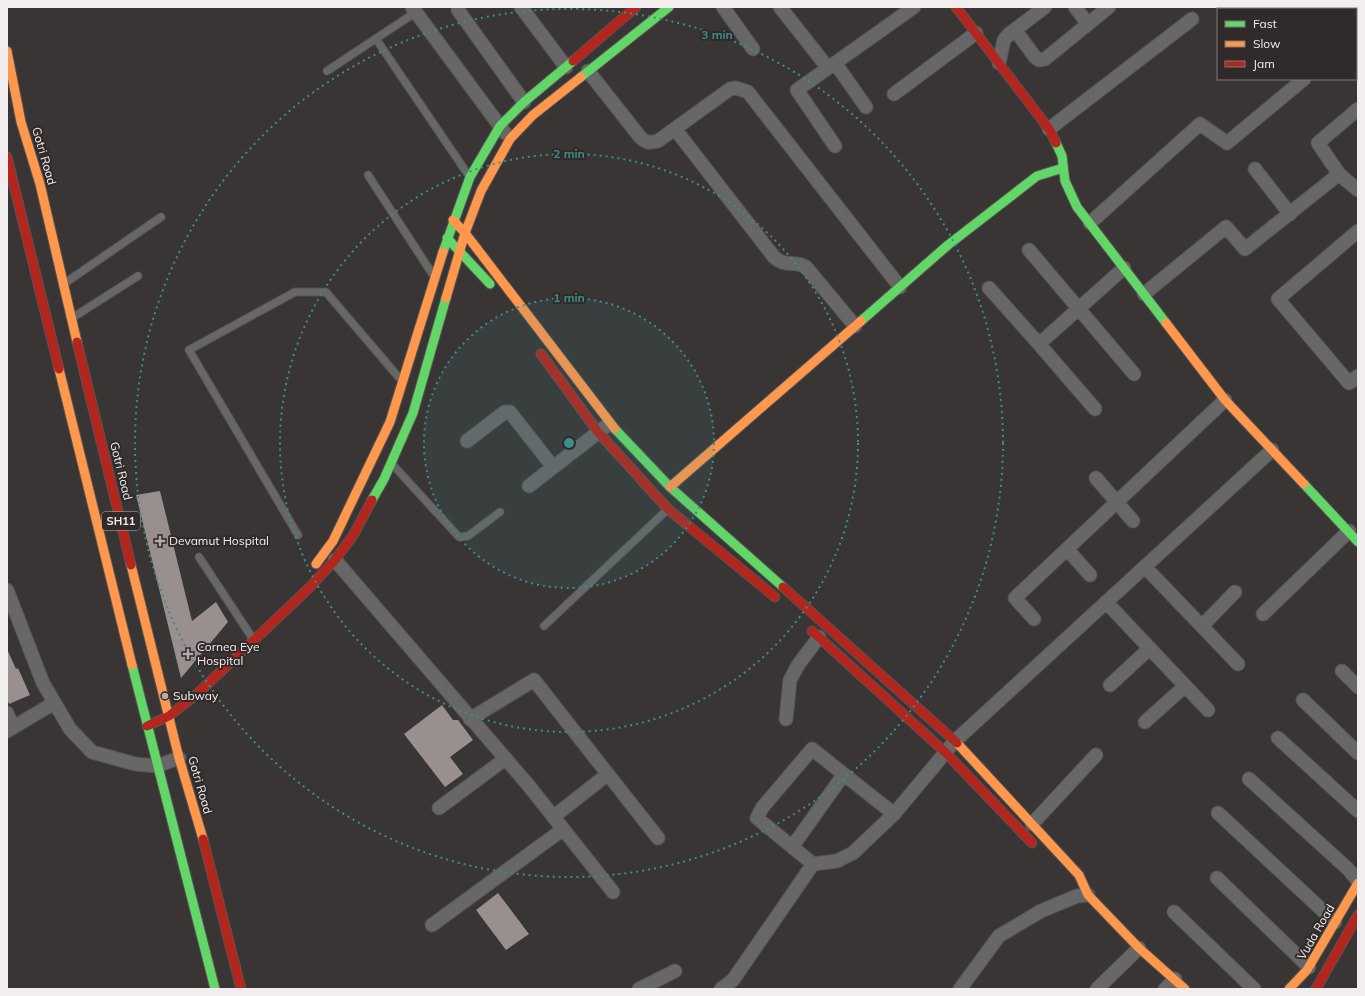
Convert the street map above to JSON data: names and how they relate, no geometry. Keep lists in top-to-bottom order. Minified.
{"streets":{"street":["Gotri Road","SH11","Vuda Road"]},"places":{"health":["Devamut Hospital","Cornea Eye Hospital"],"other":["Subway"]},"legend":["Fast","Slow","Jam"],"rings":["3 min","2 min","1 min"]}
